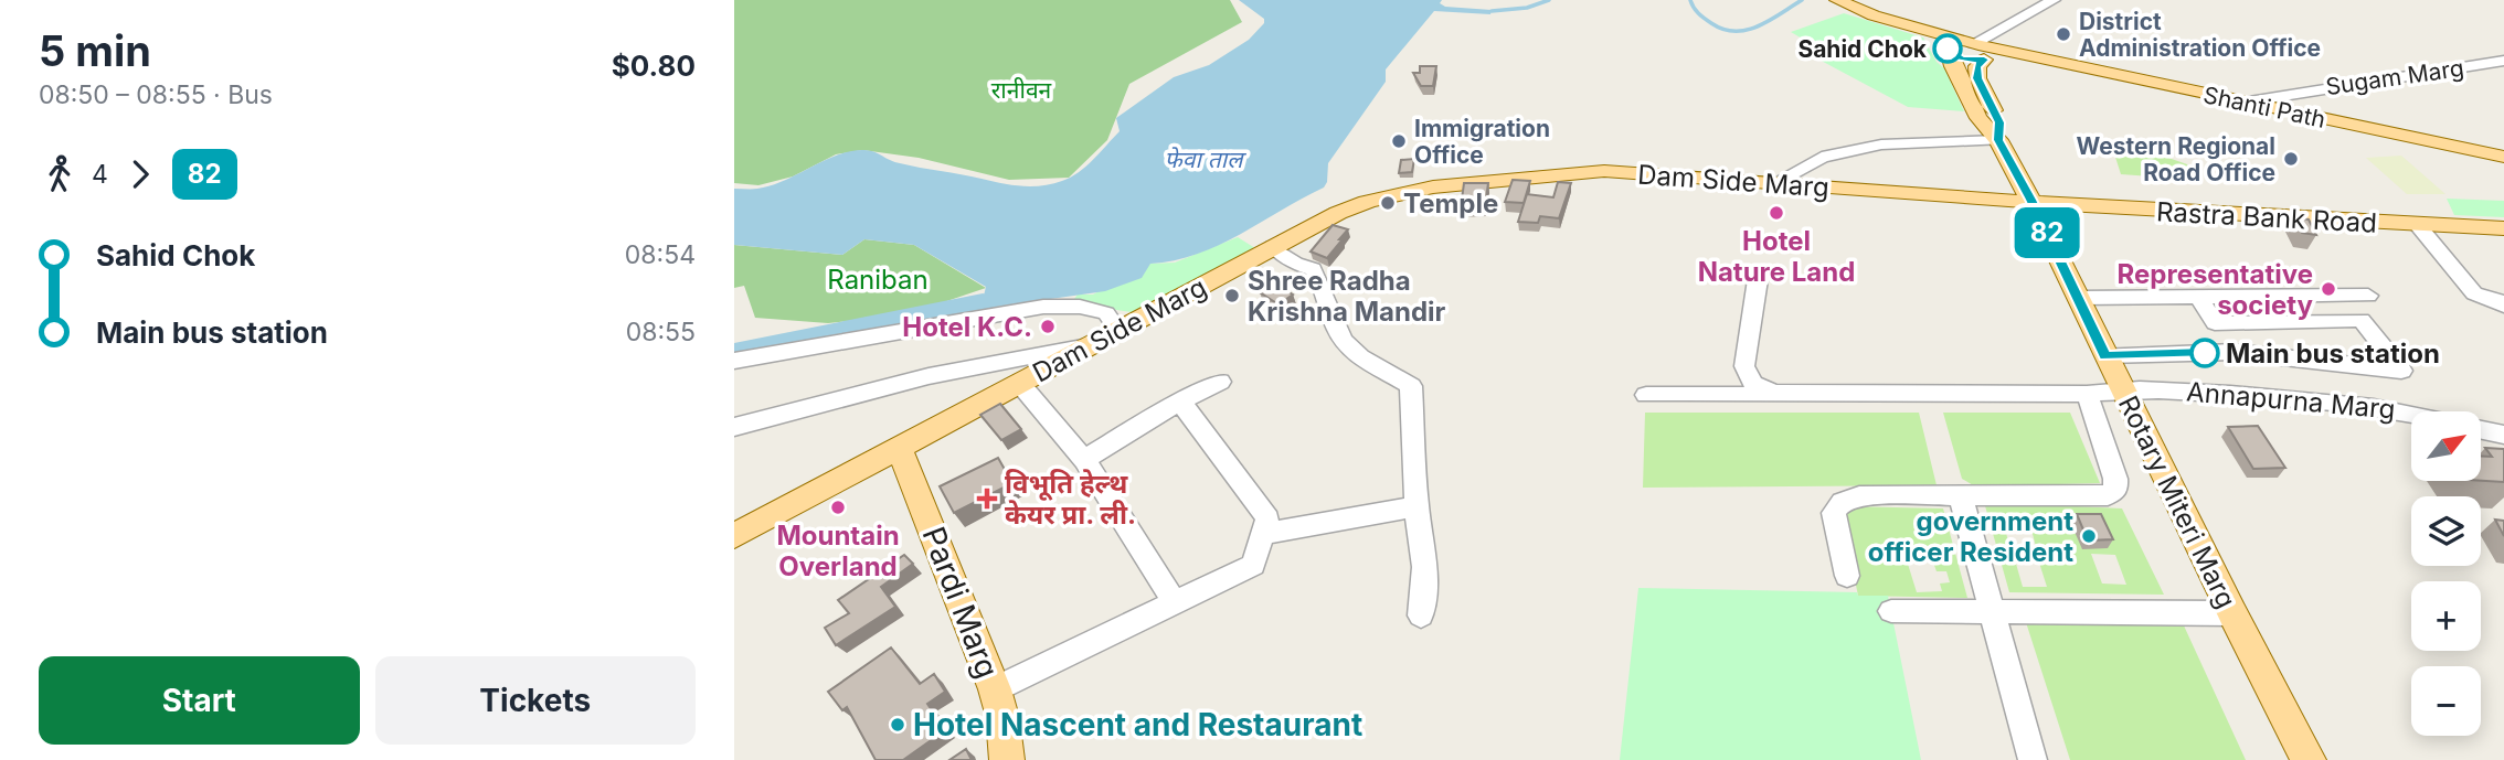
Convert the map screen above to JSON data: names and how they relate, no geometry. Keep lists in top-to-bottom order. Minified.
{"streets":{"main road":["Shanti Path","Dam Side Marg","Rastra Bank Road","Rotary Miteri Marg","Pardi Marg"],"street":["Sugam Marg","Annapurna Marg"]},"crossings":[["Sugam Marg","Shanti Path"],["Dam Side Marg","Rastra Bank Road"],["Dam Side Marg","Rotary Miteri Marg"],["Dam Side Marg","Pardi Marg"],["Rastra Bank Road","Rotary Miteri Marg"],["Annapurna Marg","Rotary Miteri Marg"]],"water":["फेवा ताल"],"parks":["रानीवन","Raniban"],"places":{"other":["District Administration Office","Sahid Chok","Immigration Office","Western Regional Road Office","Temple","Hotel Nature Land","Representative society","Shree Radha Krishna Mandir","Hotel K.C.","Main bus station","Mountain Overland","government officer Resident","Hotel Nascent and Restaurant"],"health":["विभूति हेल्थ केयर प्रा. ली."]},"lines":["bus line 82"],"north":"top right","page":{"heading":["5 min","08:50 – 08:55 · Bus","$0.80"],"on_map":"82","legs":["4","82"],"list":[{"name":"Sahid Chok","value":"08:54"},{"name":"Main bus station","value":"08:55"}],"map_buttons":["+","−"],"buttons":["Start","Tickets"]}}
